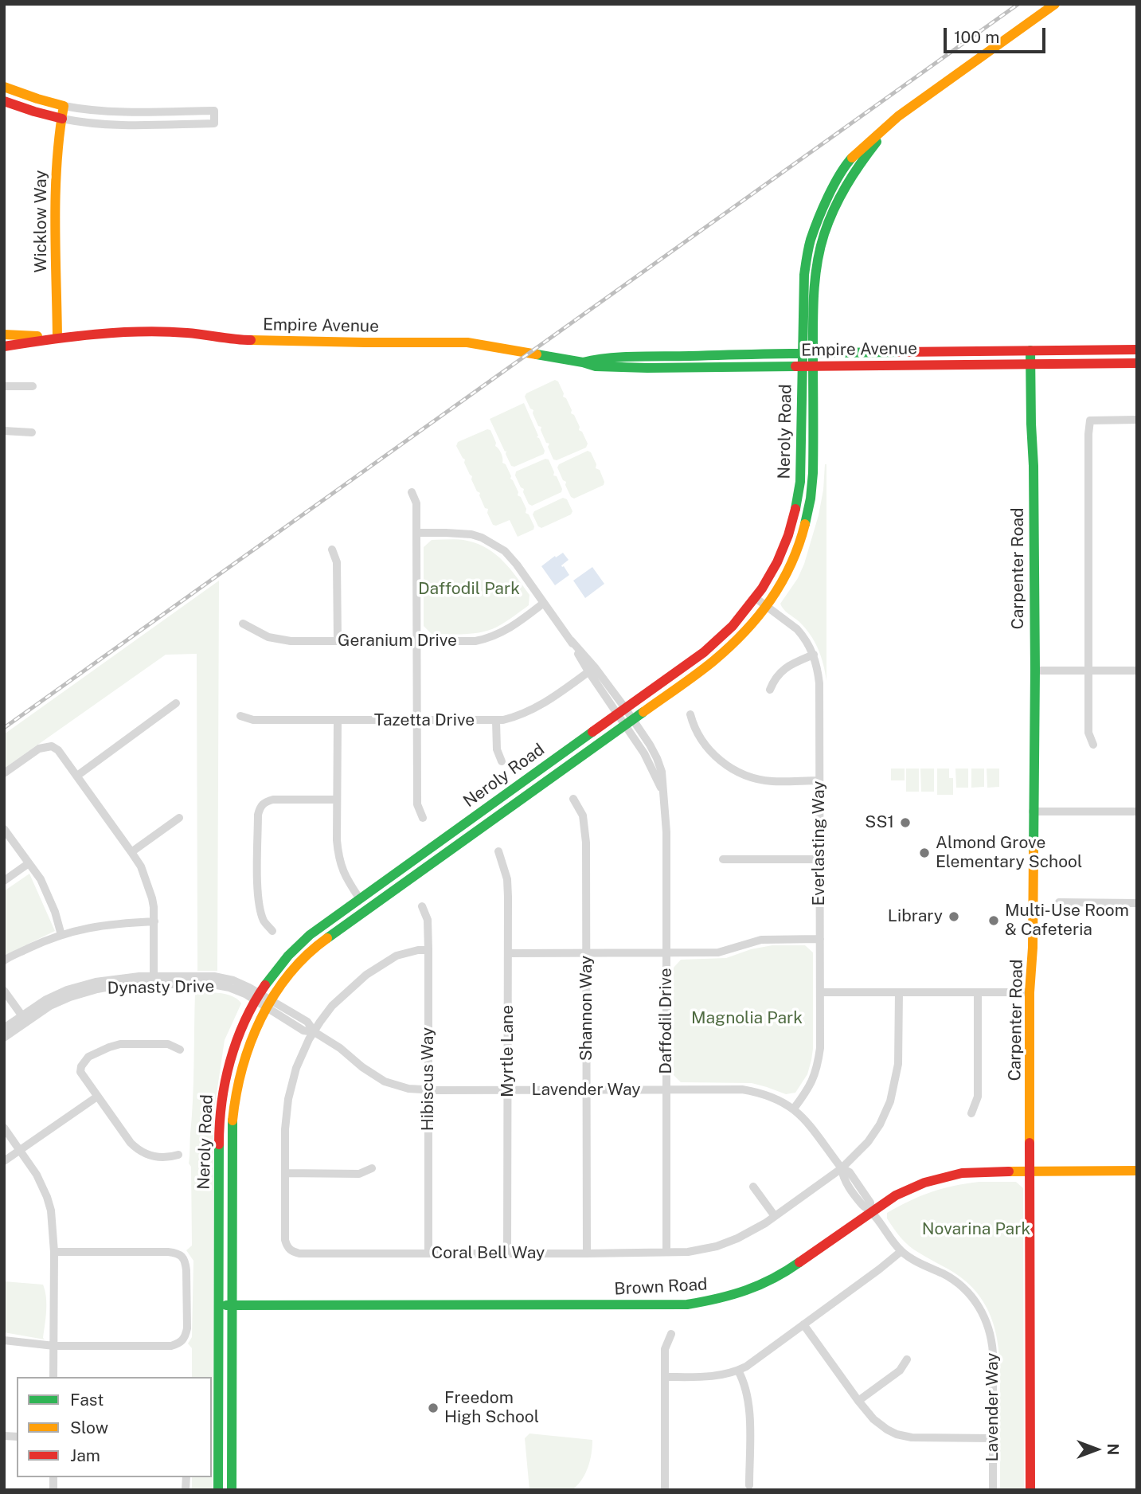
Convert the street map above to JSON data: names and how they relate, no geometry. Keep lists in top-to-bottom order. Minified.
{"streets":{"street":["Wicklow Way","Empire Avenue","Neroly Road","Carpenter Road","Geranium Drive","Tazetta Drive","Everlasting Way","Dynasty Drive","Shannon Way","Daffodil Drive","Myrtle Lane","Hibiscus Way","Lavender Way","Coral Bell Way","Brown Road"]},"crossings":[["Wicklow Way","Empire Avenue"],["Empire Avenue","Neroly Road"],["Empire Avenue","Carpenter Road"],["Neroly Road","Everlasting Way"],["Neroly Road","Dynasty Drive"],["Neroly Road","Daffodil Drive"],["Neroly Road","Brown Road"],["Carpenter Road","Brown Road"],["Geranium Drive","Daffodil Drive"],["Tazetta Drive","Daffodil Drive"],["Everlasting Way","Lavender Way"],["Dynasty Drive","Lavender Way"],["Dynasty Drive","Coral Bell Way"],["Shannon Way","Lavender Way"],["Shannon Way","Coral Bell Way"],["Daffodil Drive","Lavender Way"],["Daffodil Drive","Coral Bell Way"],["Myrtle Lane","Lavender Way"],["Myrtle Lane","Coral Bell Way"],["Hibiscus Way","Lavender Way"],["Hibiscus Way","Coral Bell Way"],["Lavender Way","Coral Bell Way"],["Lavender Way","Brown Road"]],"parks":["Daffodil Park","Magnolia Park","Novarina Park"],"places":["SS1","Almond Grove Elementary School","Library","Multi-Use Room & Cafeteria","Freedom High School"],"legend":["Fast","Slow","Jam"],"scale_bar":"100 m","north":"right"}
